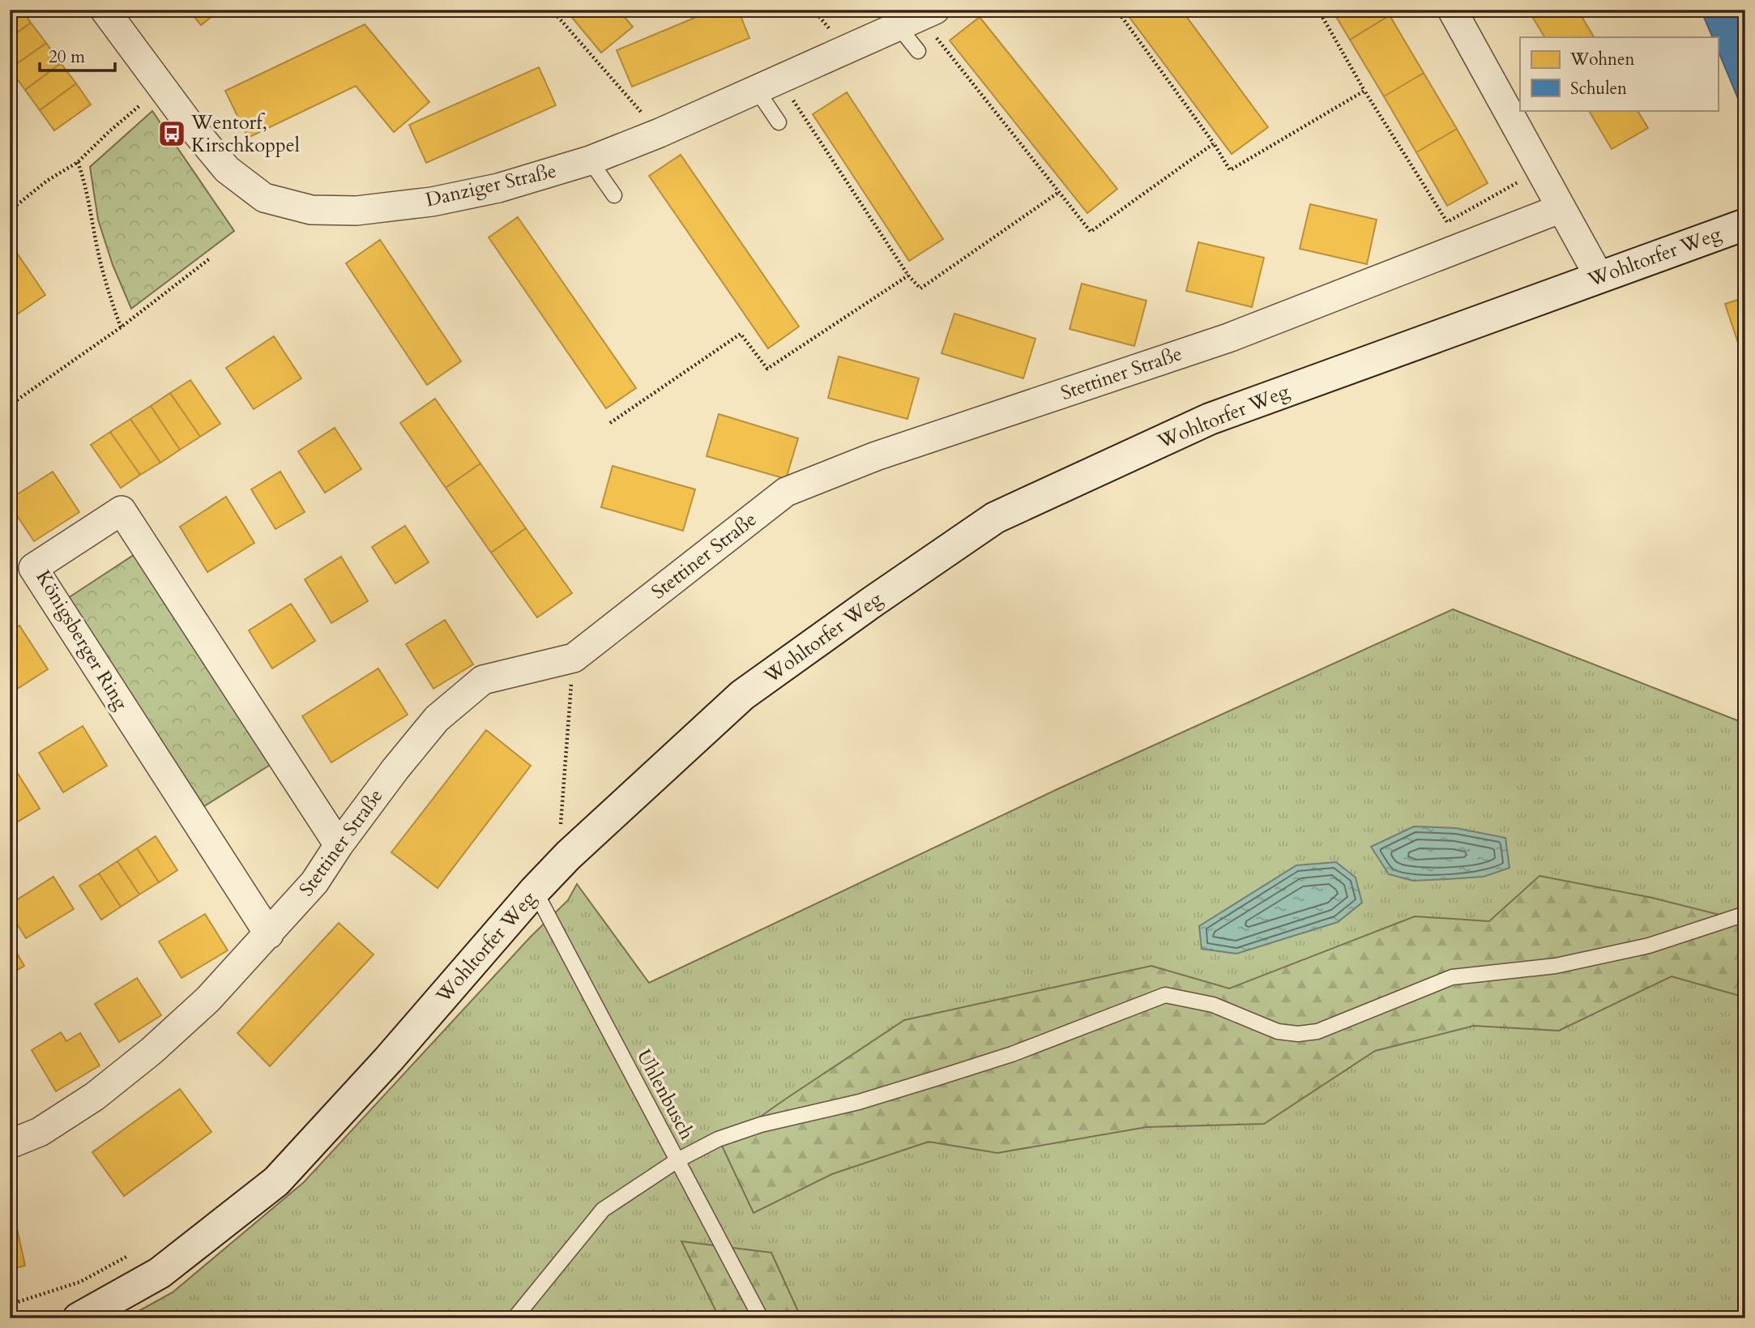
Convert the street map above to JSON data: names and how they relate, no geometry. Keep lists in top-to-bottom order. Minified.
{"streets":{"main road":["Wohltorfer Weg"],"street":["Danziger Straße","Stettiner Straße","Königsberger Ring"],"lane":["Uhlenbusch"]},"crossings":[["Wohltorfer Weg","Uhlenbusch"],["Stettiner Straße","Königsberger Ring"]],"places":{"bus stop":["Wentorf, Kirschkoppel"]},"legend":["Wohnen","Schulen"],"scale_bar":"20 m"}
